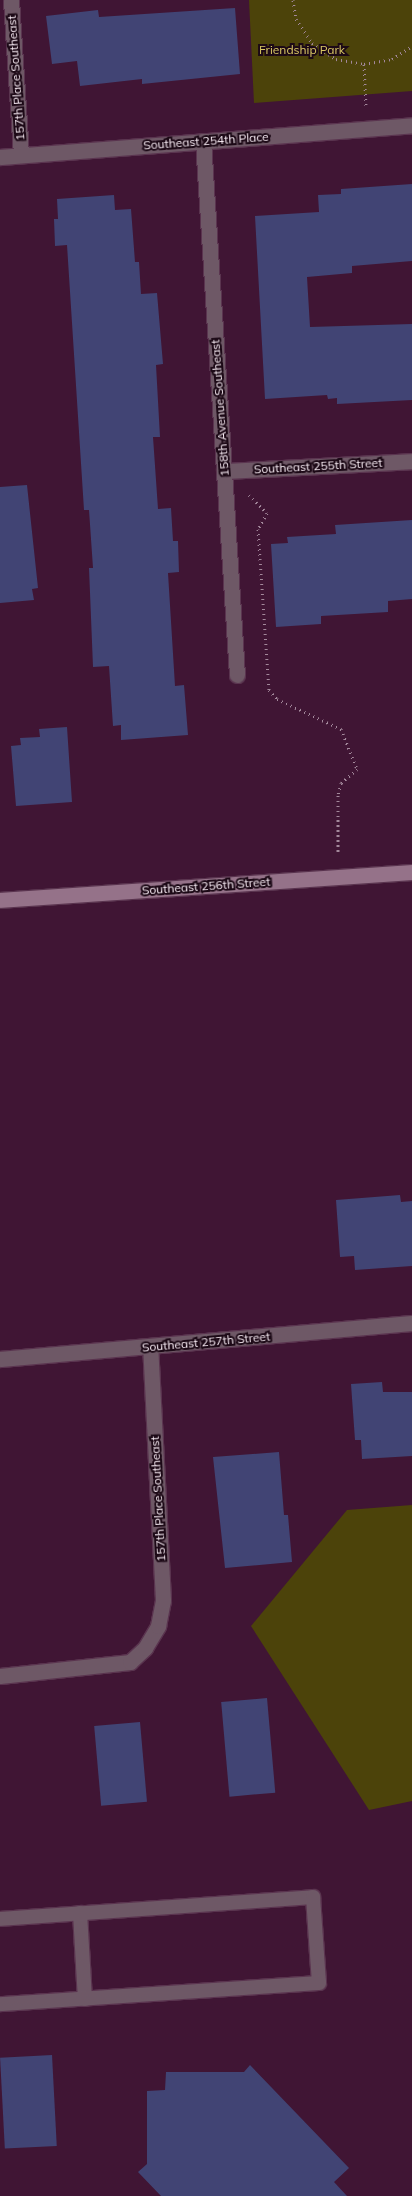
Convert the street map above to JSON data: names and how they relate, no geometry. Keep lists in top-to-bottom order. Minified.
{"streets":{"main road":["Southeast 256th Street"],"street":["157th Place Southeast","Southeast 254th Place","158th Avenue Southeast","Southeast 255th Street","Southeast 257th Street"]},"crossings":[["157th Place Southeast","Southeast 254th Place"],["157th Place Southeast","Southeast 257th Street"],["Southeast 254th Place","158th Avenue Southeast"],["158th Avenue Southeast","Southeast 255th Street"]],"parks":["Friendship Park"]}
